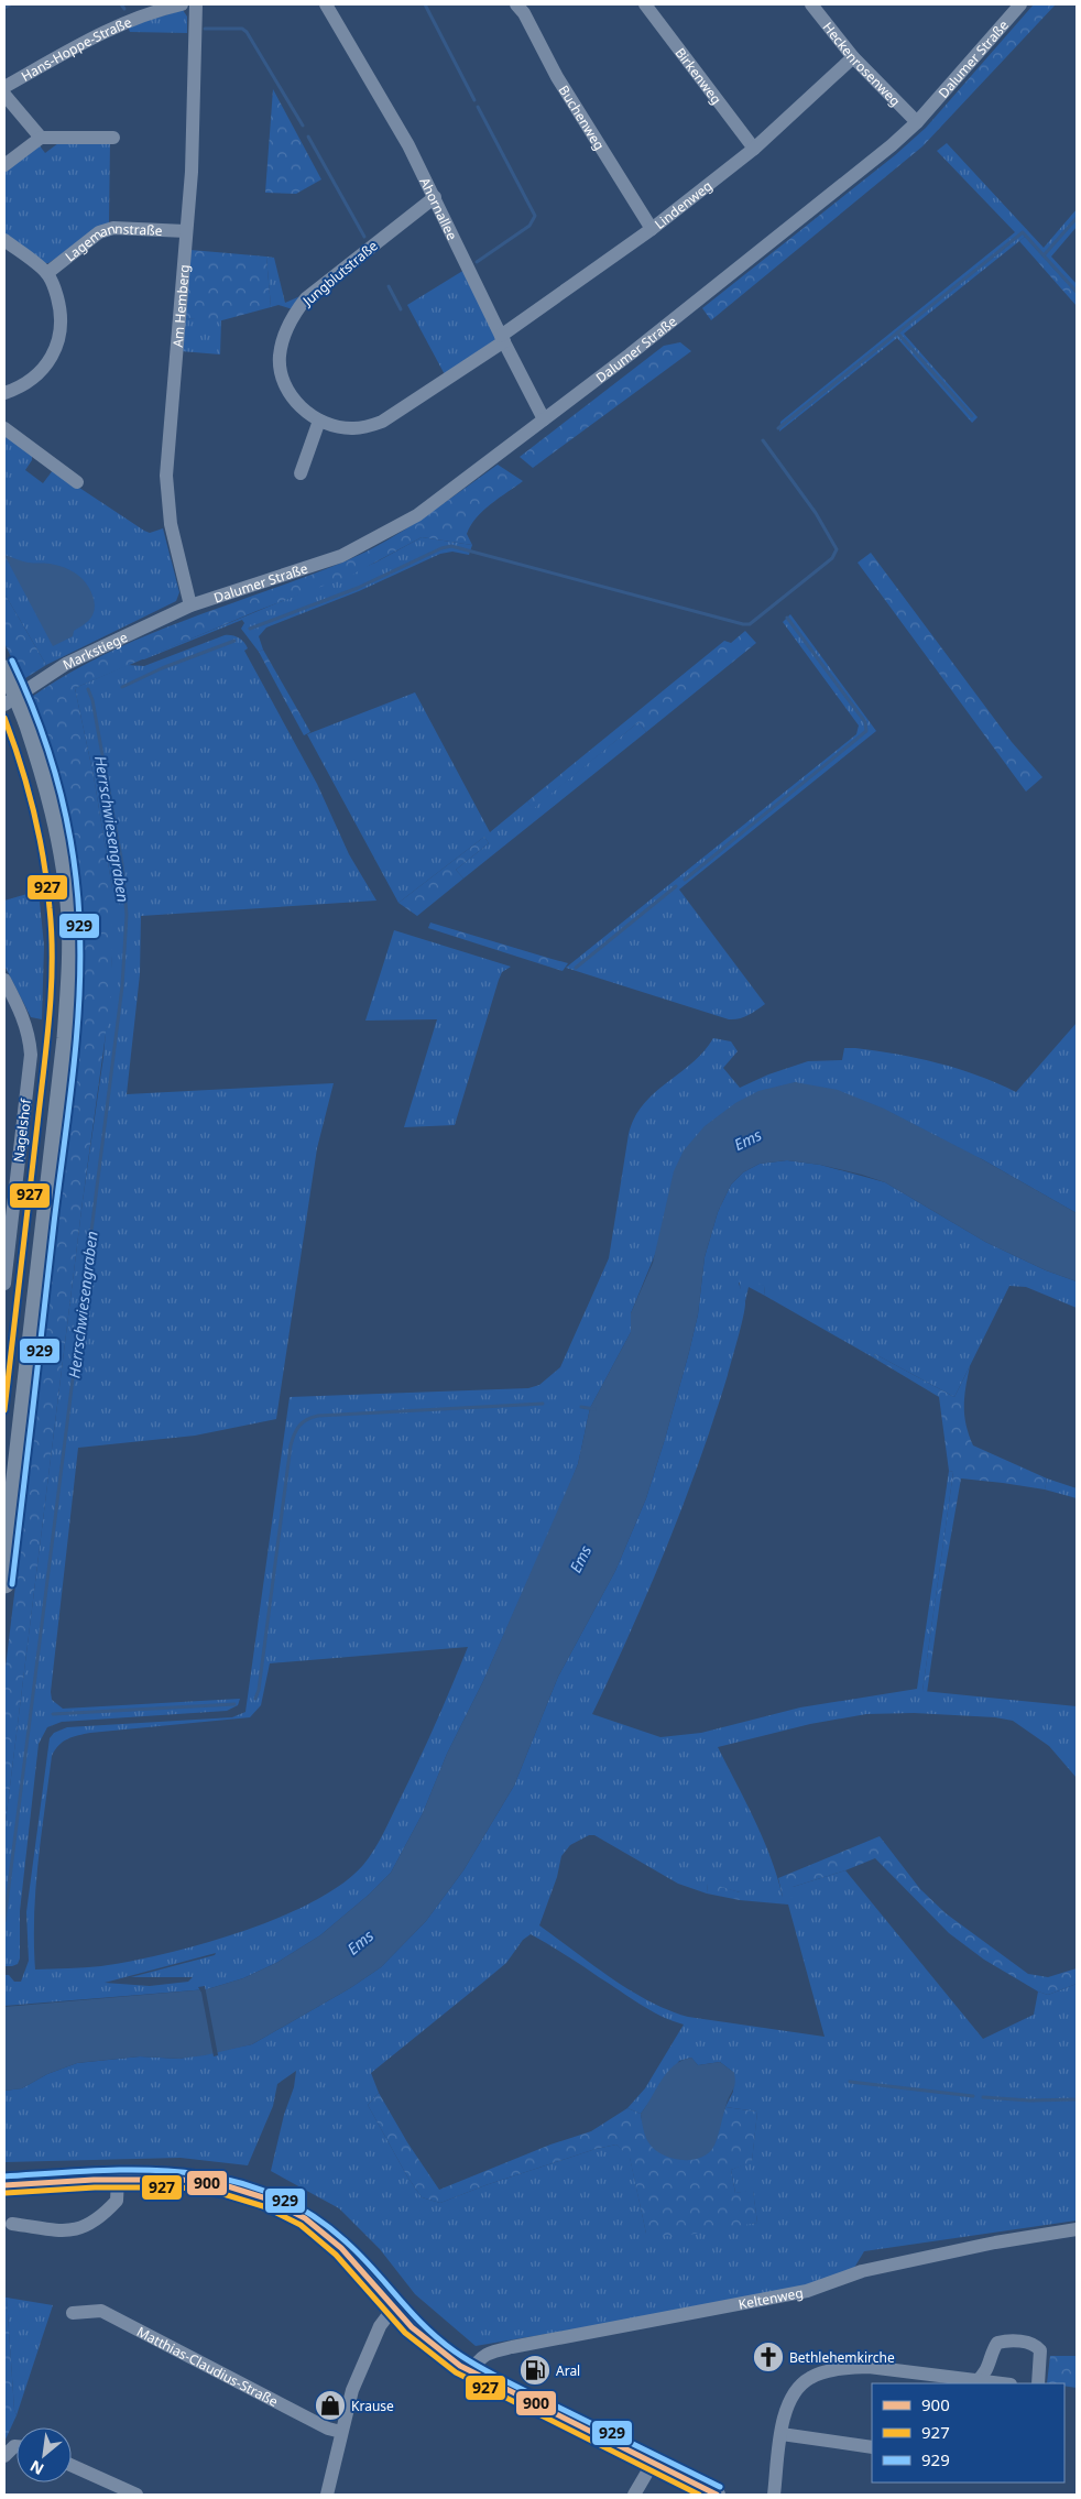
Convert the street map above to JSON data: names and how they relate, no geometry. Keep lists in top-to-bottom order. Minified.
{"streets":{"street":["Hans-Hoppe-Straße","Dalumer Straße","Heckenrosenweg","Birkenweg","Buchenweg","Lindenweg","Ahornallee","Lagemannstraße","Jungblutstraße","Am Hemberg","Markstiege","Nagelshof","Keltenweg","Matthias-Claudius-Straße"]},"crossings":[["Dalumer Straße","Heckenrosenweg"],["Dalumer Straße","Ahornallee"],["Dalumer Straße","Am Hemberg"],["Dalumer Straße","Markstiege"],["Heckenrosenweg","Lindenweg"],["Birkenweg","Lindenweg"],["Buchenweg","Lindenweg"],["Lindenweg","Ahornallee"],["Lindenweg","Jungblutstraße"],["Ahornallee","Jungblutstraße"],["Lagemannstraße","Am Hemberg"],["Am Hemberg","Markstiege"]],"water":["Herrschwiesengraben","Ems"],"places":{"church":["Bethlehemkirche"],"fuel station":["Aral"],"shop":["Krause"]},"lines":["transit line 929","transit line 927","transit line 900"],"legend":["900","927","929"],"north":"bottom left"}
